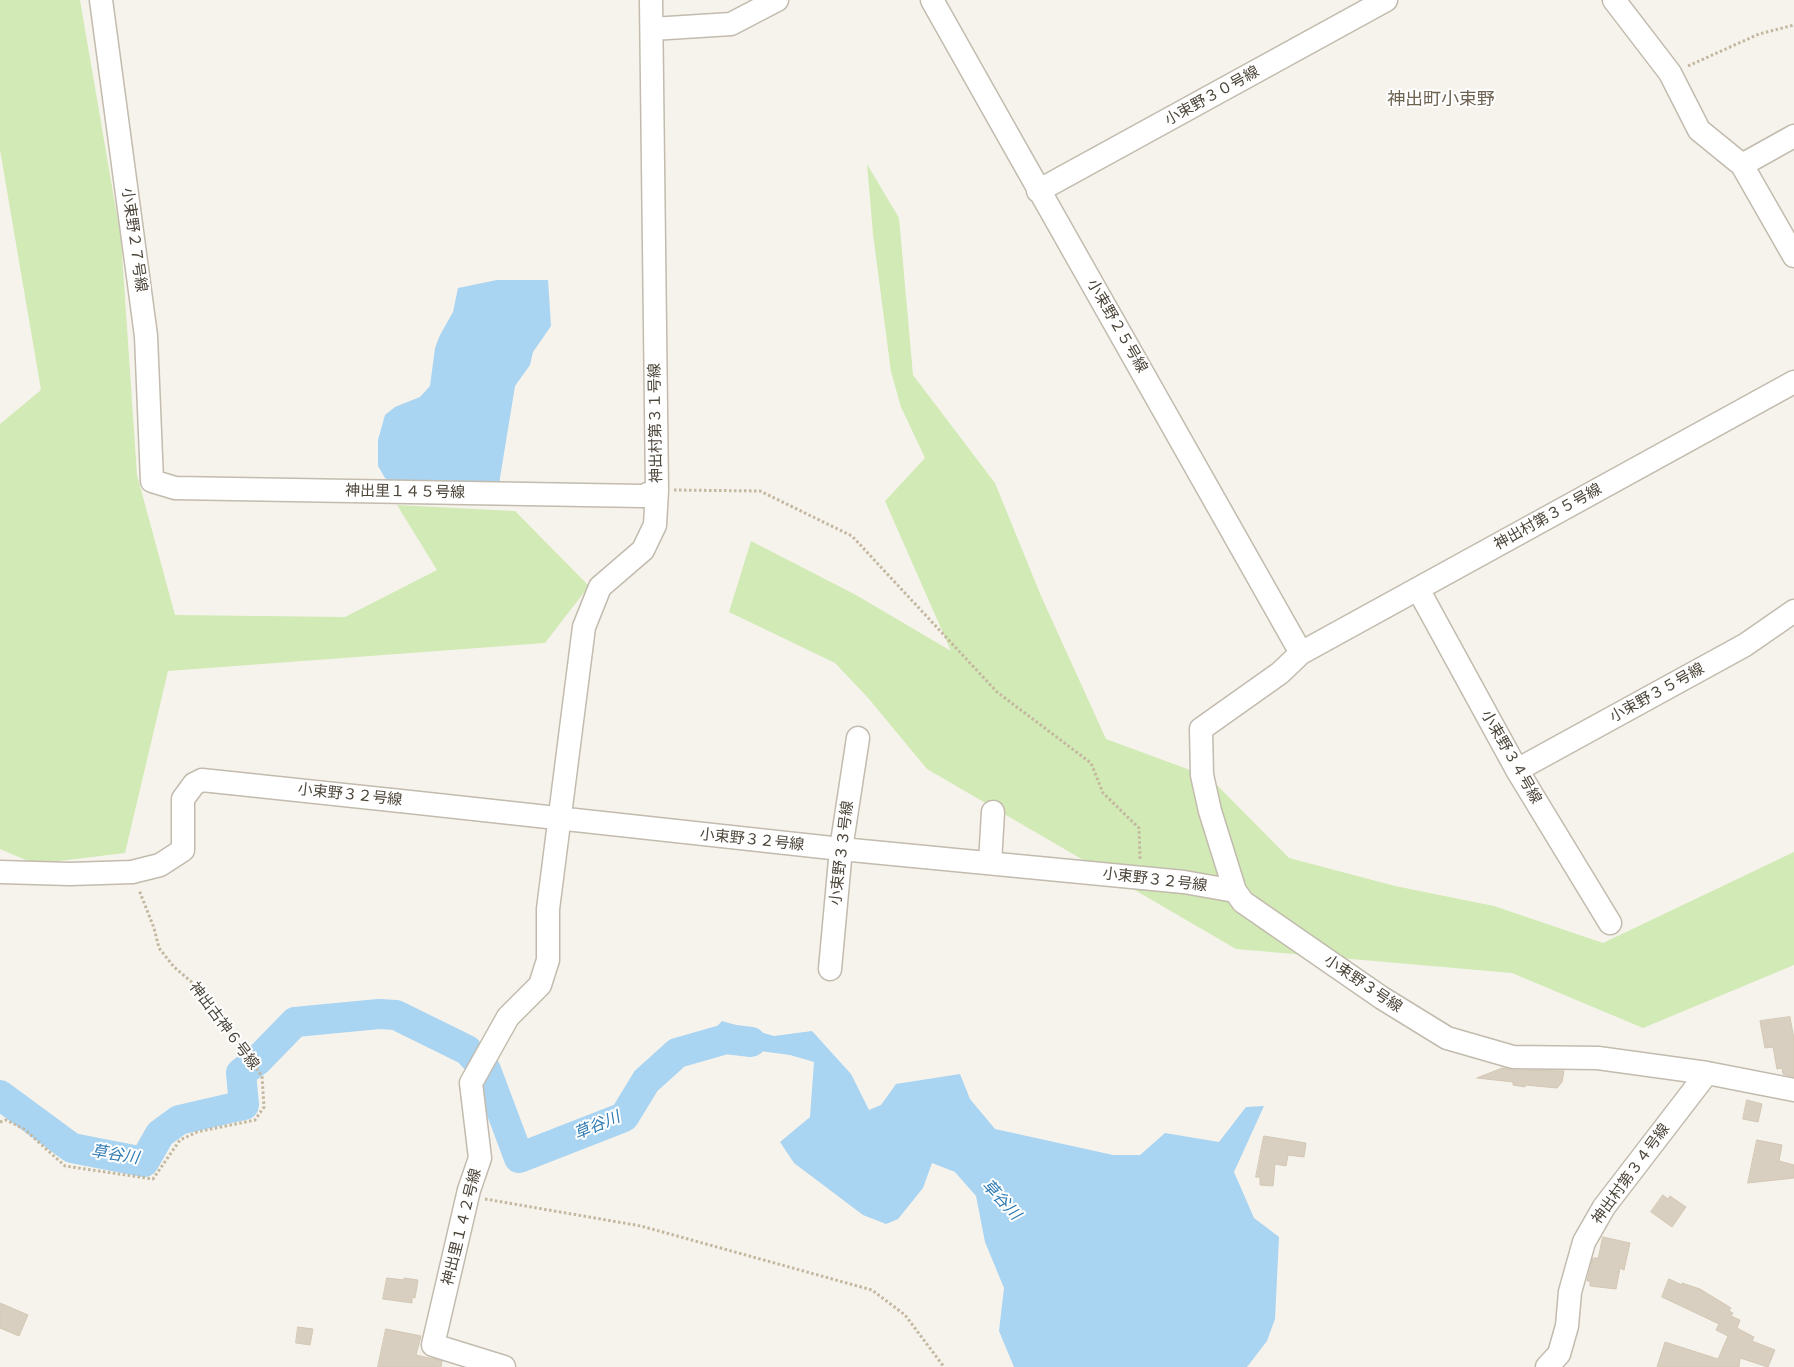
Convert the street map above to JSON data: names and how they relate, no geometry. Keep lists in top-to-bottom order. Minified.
{"streets":{"street":["小束野３０号線","小束野２７号線","小束野２５号線","神出村第３１号線","神出里１４５号線","神出村第３５号線","小束野３５号線","小束野３４号線","小束野３２号線","小束野３３号線","小束野３号線","神出村第３４号線","神出里１４２号線"],"path":["神出古神６号線"]},"crossings":[["小束野３０号線","小束野２５号線"],["小束野２７号線","神出里１４５号線"],["小束野２５号線","神出村第３５号線"],["小束野２５号線","小束野３号線"],["神出村第３１号線","神出里１４５号線"],["神出村第３１号線","小束野３２号線"],["神出村第３１号線","神出里１４２号線"],["神出村第３５号線","小束野３４号線"],["神出村第３５号線","小束野３号線"],["小束野３５号線","小束野３４号線"],["小束野３２号線","小束野３３号線"],["小束野３２号線","小束野３号線"],["小束野３２号線","神出古神６号線"],["小束野３２号線","神出里１４２号線"],["小束野３号線","神出村第３４号線"]],"districts":["神出町小束野"],"water":["草谷川"]}
